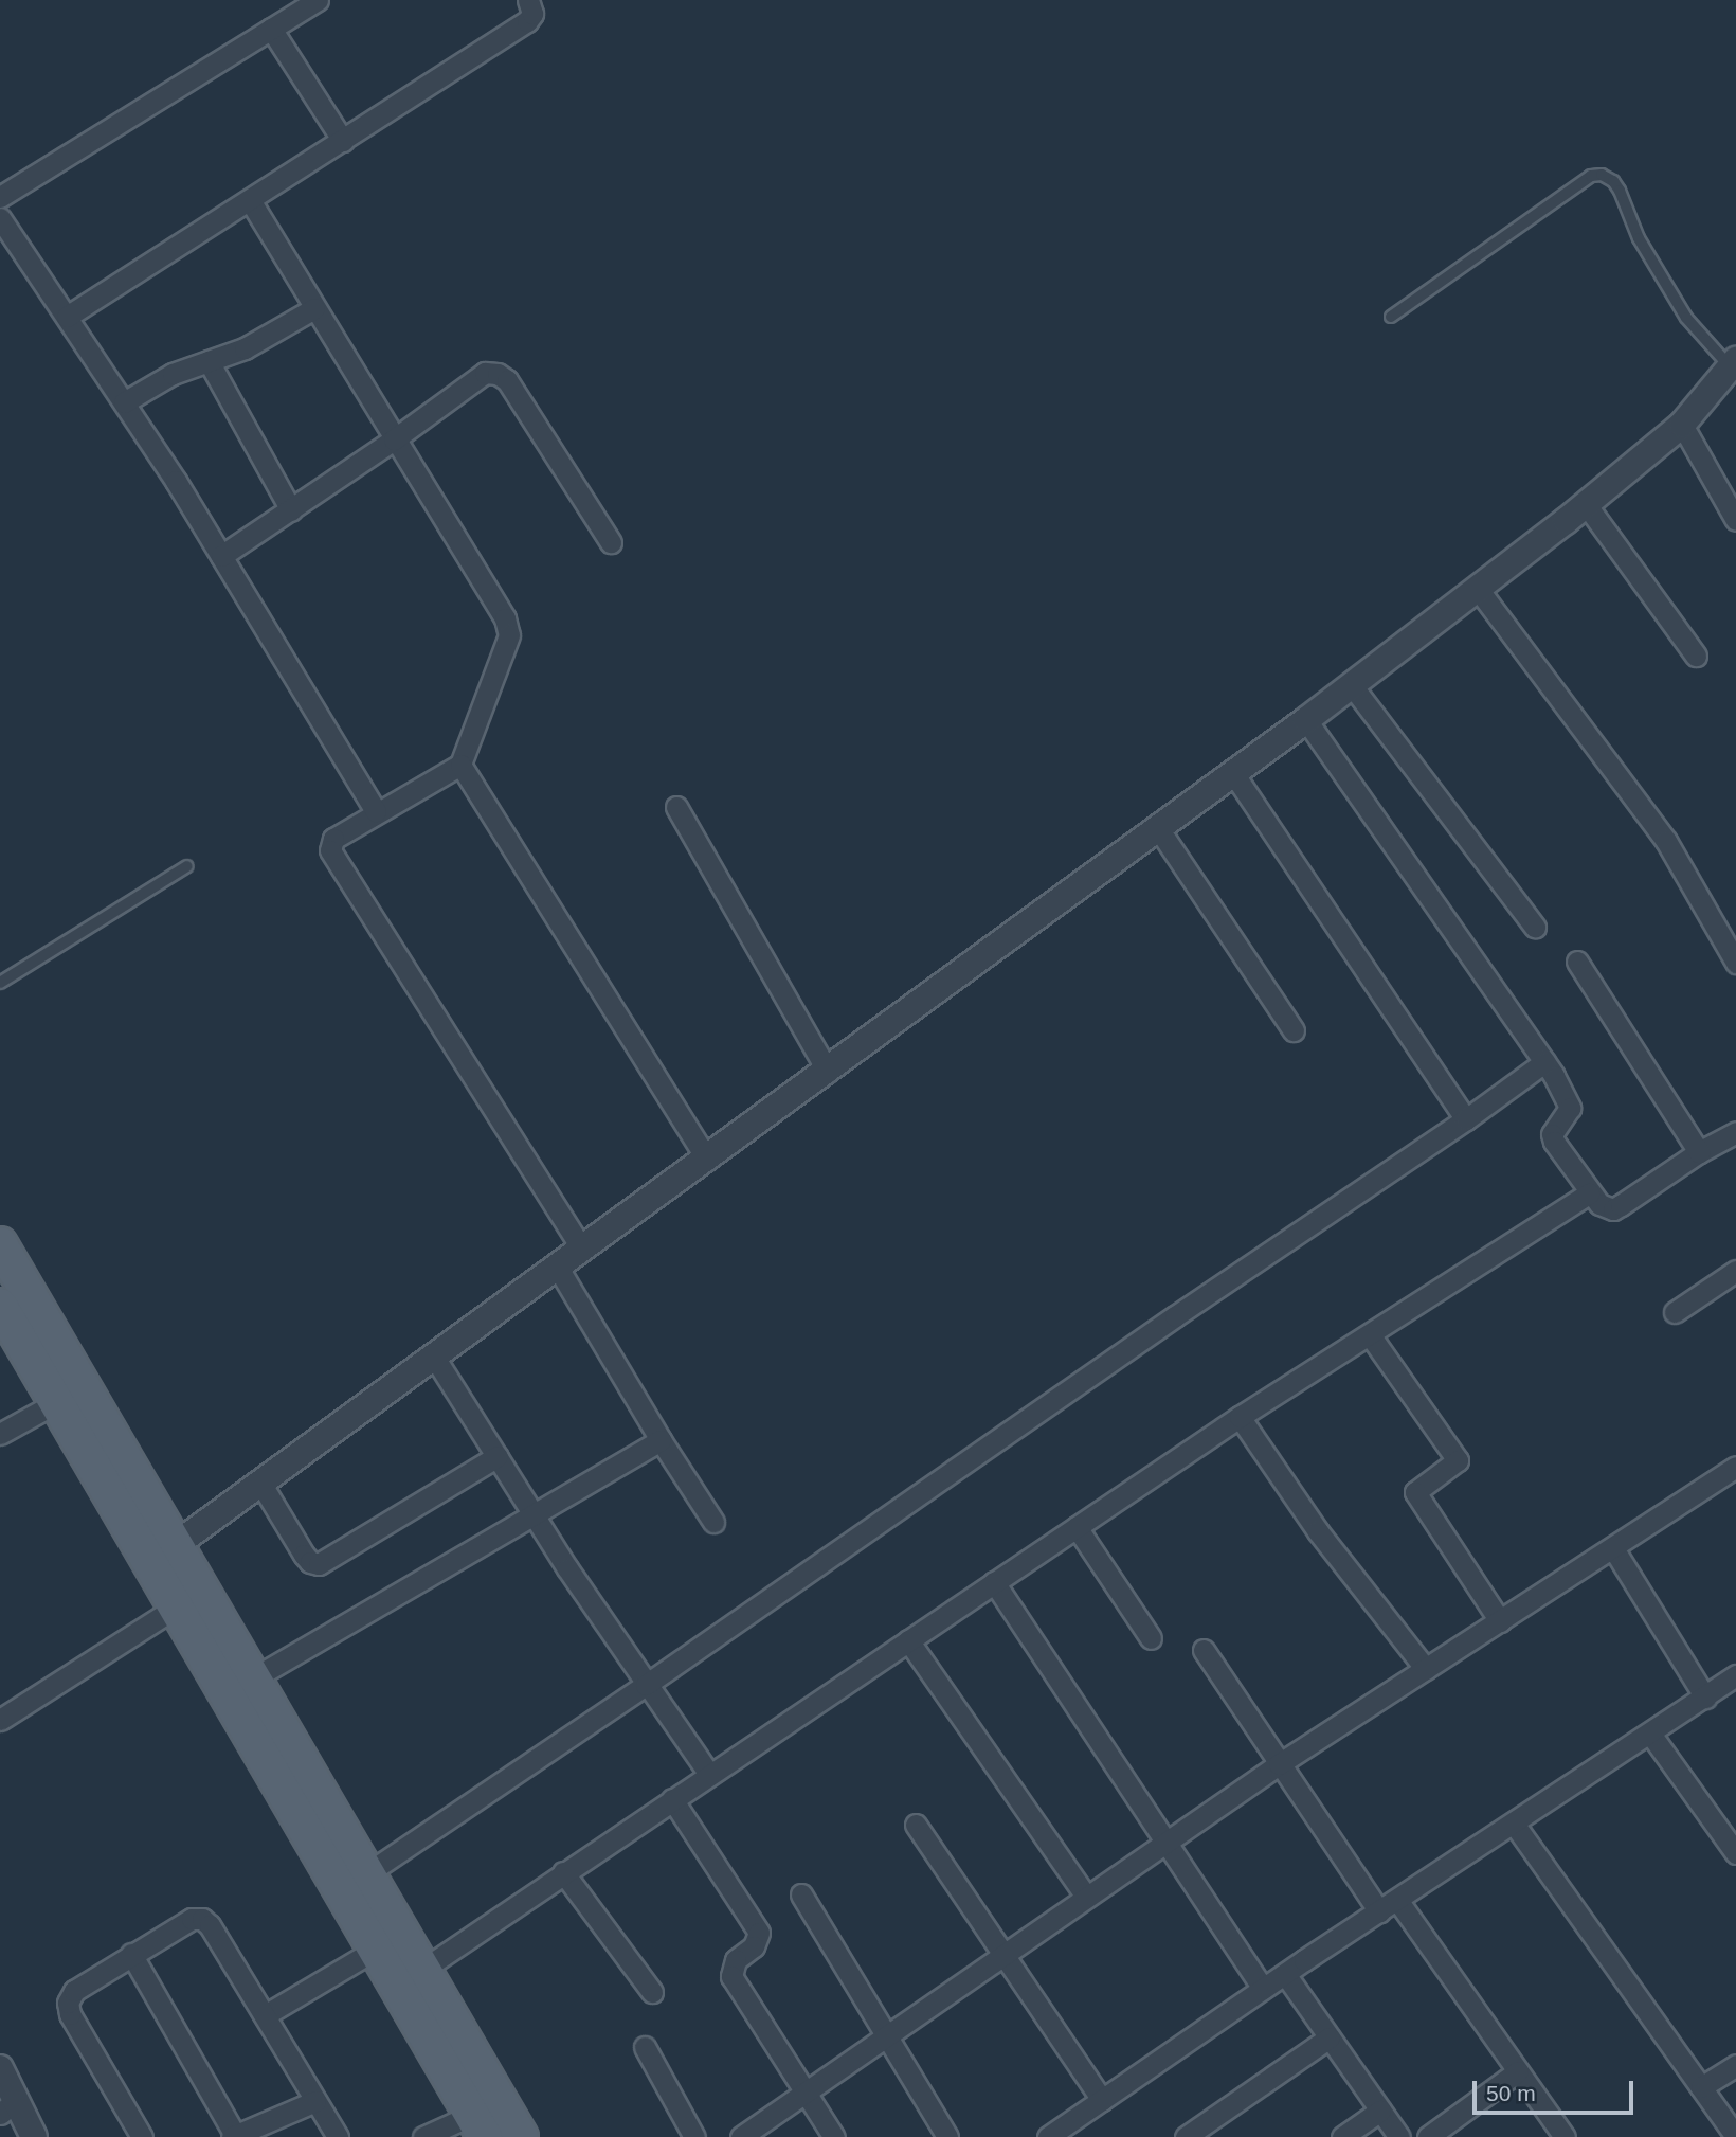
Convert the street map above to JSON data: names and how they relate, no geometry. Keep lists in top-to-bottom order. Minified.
{"scale_bar":"50 m"}
